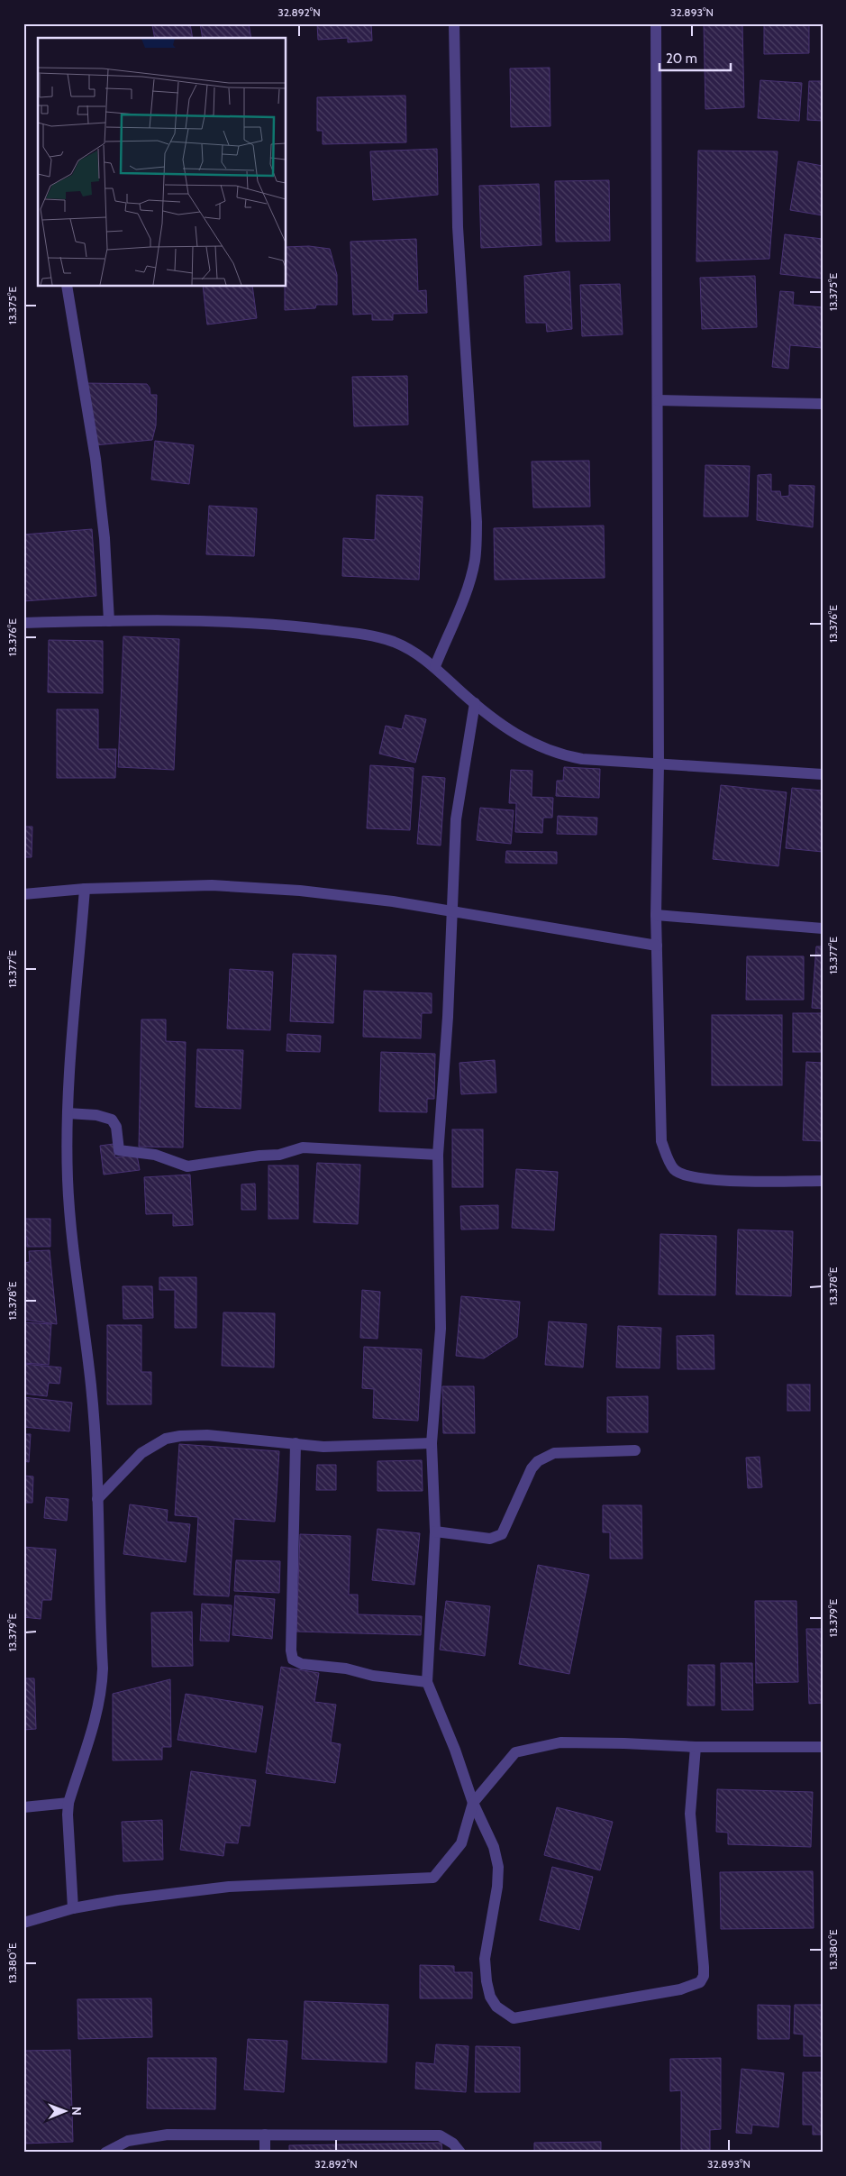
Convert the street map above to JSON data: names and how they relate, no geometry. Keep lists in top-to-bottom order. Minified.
{"scale_bar":"20 m","north":"right","coordinates":["32.892°N","32.893°N","13.375°E","13.376°E","13.377°E","13.378°E","13.379°E","13.380°E"]}
